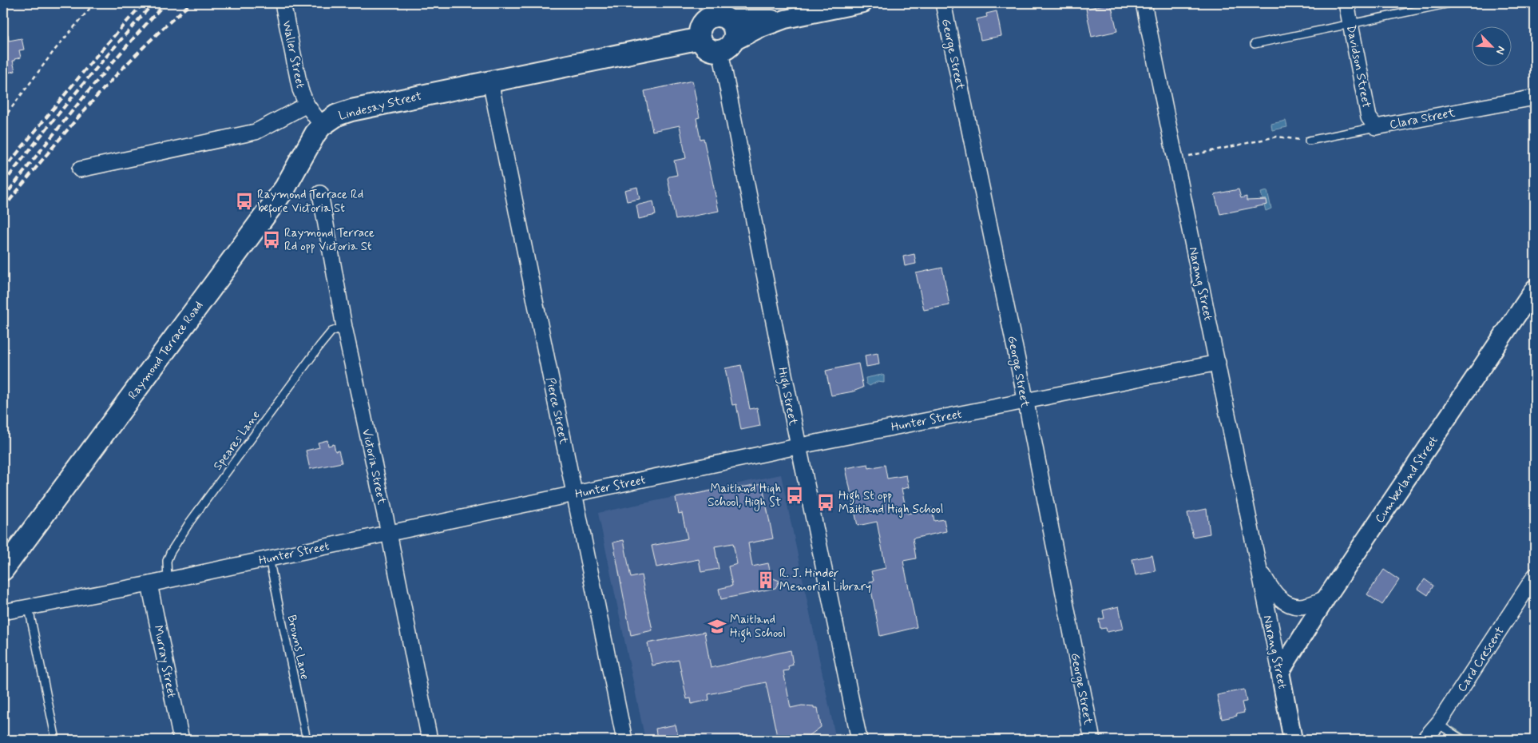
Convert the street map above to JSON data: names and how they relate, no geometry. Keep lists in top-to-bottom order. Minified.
{"streets":{"main road":["Lindesay Street","Raymond Terrace Road"],"street":["Waller Street","George Street","Davidson Street","Clara Street","Narang Street","High Street","Pierce Street","Hunter Street","Victoria Street","Cumberland Street","Card Crescent","Murray Street"],"lane":["Speares Lane","Browns Lane"]},"crossings":[["George Street","Hunter Street"],["Davidson Street","Clara Street"],["Lindesay Street","Raymond Terrace Road"],["Lindesay Street","High Street"],["Lindesay Street","Pierce Street"],["Narang Street","Hunter Street"],["Narang Street","Cumberland Street"],["High Street","Hunter Street"],["Pierce Street","Hunter Street"],["Hunter Street","Speares Lane"],["Hunter Street","Victoria Street"],["Hunter Street","Browns Lane"],["Hunter Street","Murray Street"],["Speares Lane","Victoria Street"]],"places":{"bus stop":["Raymond Terrace Rd before Victoria St","Raymond Terrace Rd opp Victoria St","Maitland High School, High St","High St opp Maitland High School"],"building":["R. J. Hinder Memorial Library"],"school or university":["Maitland High School"]},"north":"bottom right"}
